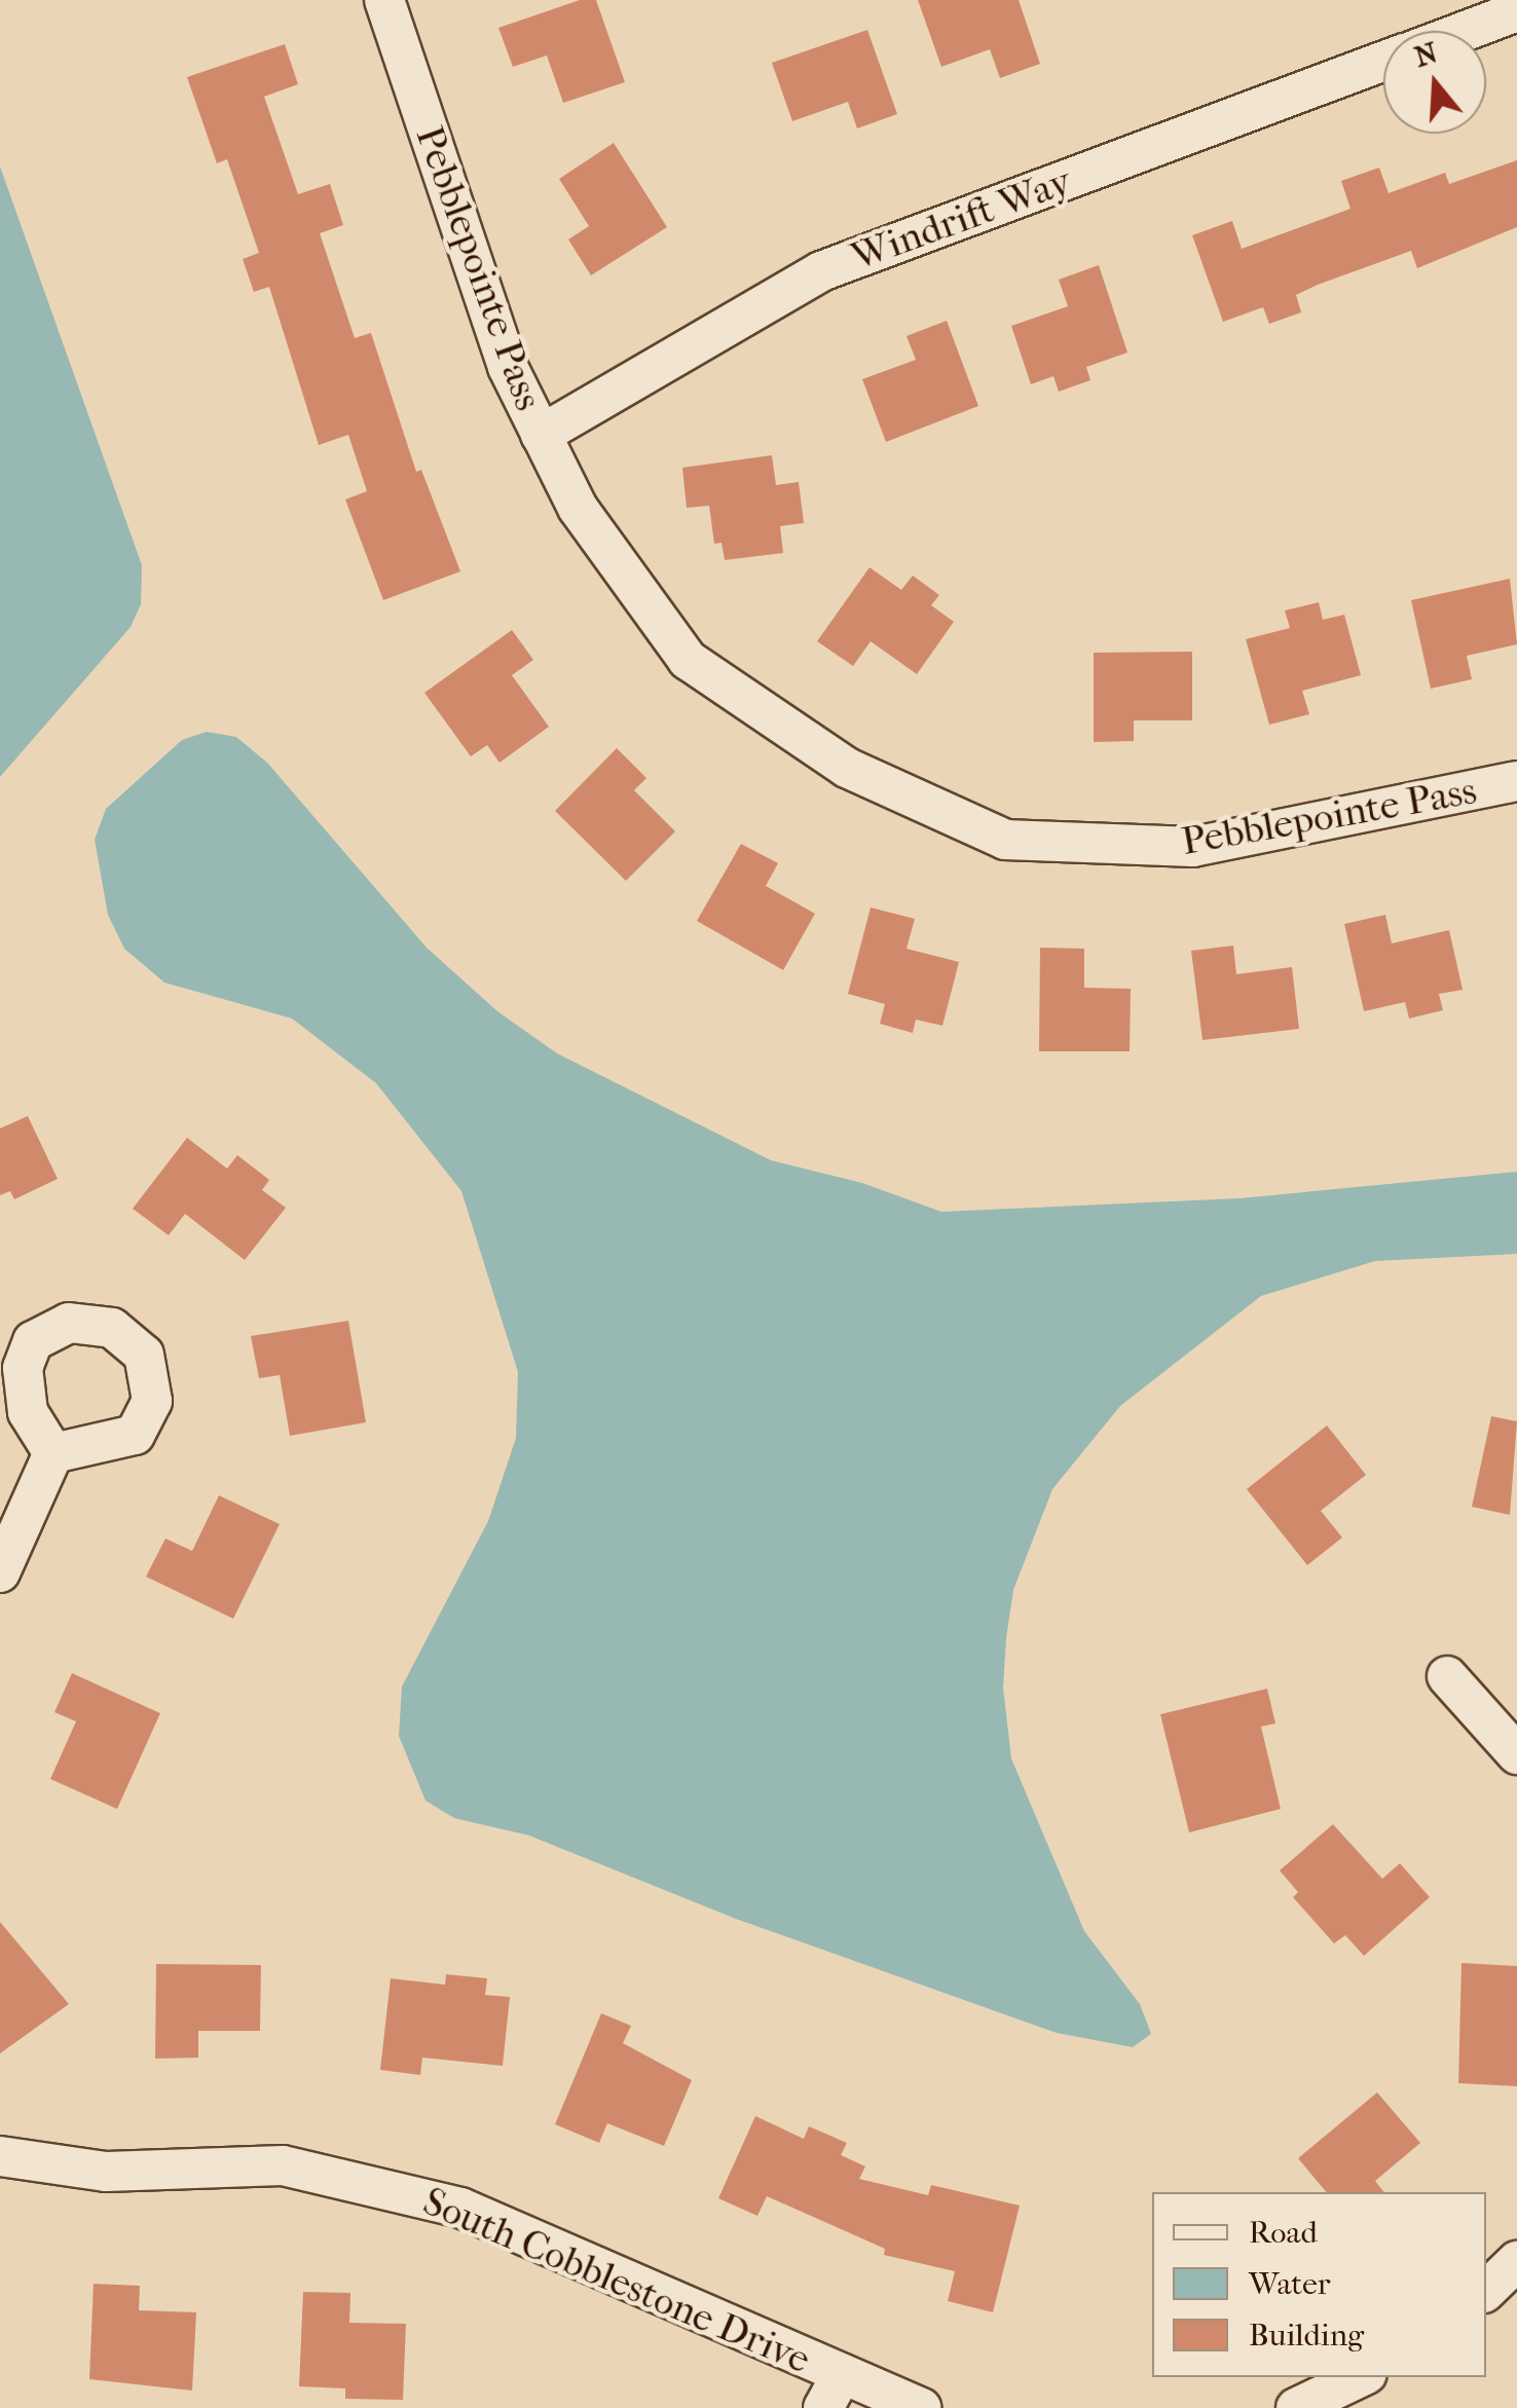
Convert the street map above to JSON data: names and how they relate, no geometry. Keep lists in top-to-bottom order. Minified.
{"streets":{"street":["Windrift Way","Pebblepointe Pass","South Cobblestone Drive"]},"crossings":[["Windrift Way","Pebblepointe Pass"]],"legend":["Road","Water","Building"],"north":"top"}
